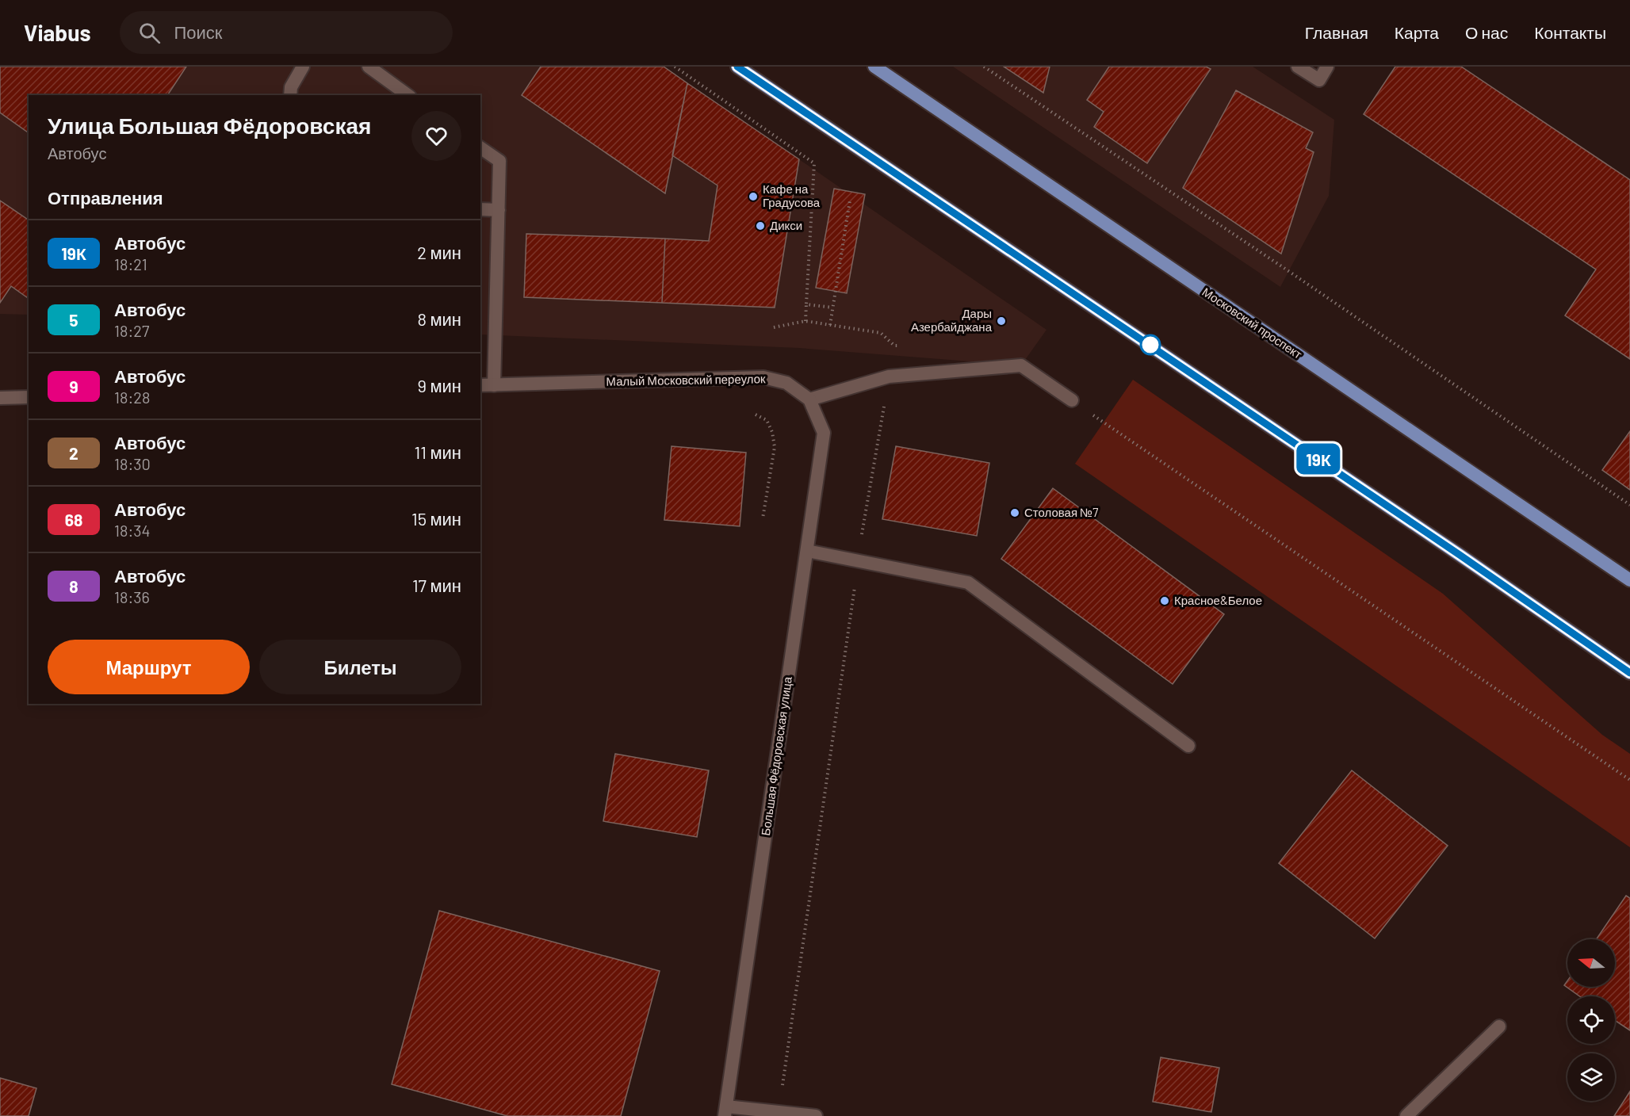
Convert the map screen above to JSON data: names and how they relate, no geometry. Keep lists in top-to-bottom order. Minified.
{"streets":{"main road":["Московский проспект"],"street":["Малый Московский переулок","Большая Фёдоровская улица"]},"crossings":[["Малый Московский переулок","Большая Фёдоровская улица"]],"places":["Кафе на Градусова","Дикси","Дары Азербайджана","Столовая №7","Красное&Белое"],"lines":["bus line 19К"],"north":"left","page":{"header":"Viabus","search":"Поиск","nav":["Главная","Карта","О нас","Контакты"],"on_map":"19К","heading":[["Улица Большая Фёдоровская","Автобус"],"Отправления"],"list":[{"mark":"19К","name":"Автобус","note":"18:21","value":"2 мин"},{"mark":"5","name":"Автобус","note":"18:27","value":"8 мин"},{"mark":"9","name":"Автобус","note":"18:28","value":"9 мин"},{"mark":"2","name":"Автобус","note":"18:30","value":"11 мин"},{"mark":"68","name":"Автобус","note":"18:34","value":"15 мин"},{"mark":"8","name":"Автобус","note":"18:36","value":"17 мин"}],"buttons":["Маршрут","Билеты"]}}
